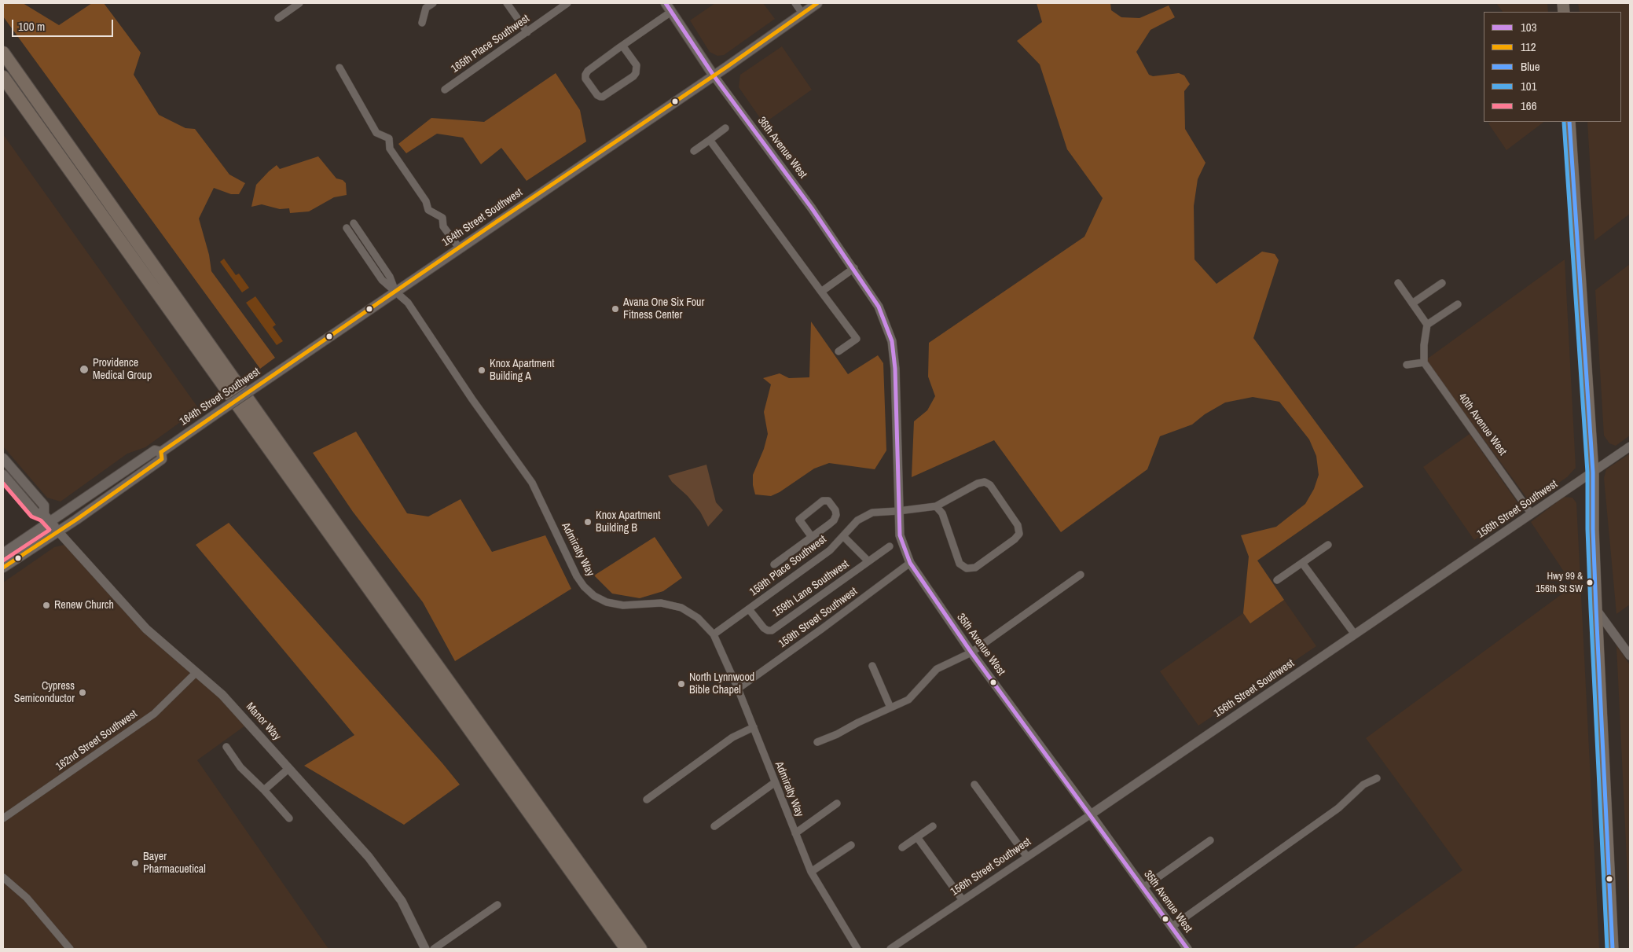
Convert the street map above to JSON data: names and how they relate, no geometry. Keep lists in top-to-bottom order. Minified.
{"streets":{"main road":["36th Avenue West","164th Street Southwest"],"street":["165th Place Southwest","40th Avenue West","156th Street Southwest","Admiralty Way","159th Place Southwest","159th Lane Southwest","159th Street Southwest","35th Avenue West","Manor Way","162nd Street Southwest"]},"crossings":[["36th Avenue West","164th Street Southwest"],["36th Avenue West","35th Avenue West"],["164th Street Southwest","Admiralty Way"],["164th Street Southwest","Manor Way"],["40th Avenue West","156th Street Southwest"],["156th Street Southwest","35th Avenue West"],["Admiralty Way","159th Place Southwest"],["Admiralty Way","159th Street Southwest"],["159th Place Southwest","159th Lane Southwest"],["159th Place Southwest","35th Avenue West"],["159th Street Southwest","35th Avenue West"],["Manor Way","162nd Street Southwest"]],"places":["Avana One Six Four Fitness Center","Providence Medical Group","Knox Apartment Building A","Knox Apartment Building B","Hwy 99 & 156th St SW","Renew Church","North Lynnwood Bible Chapel","Cypress Semiconductor","Bayer Pharmacuetical"],"lines":["transit line 103","transit line 112","transit line Blue","transit line 101","transit line 166"],"legend":["103","112","Blue","101","166"],"scale_bar":"100 m"}
